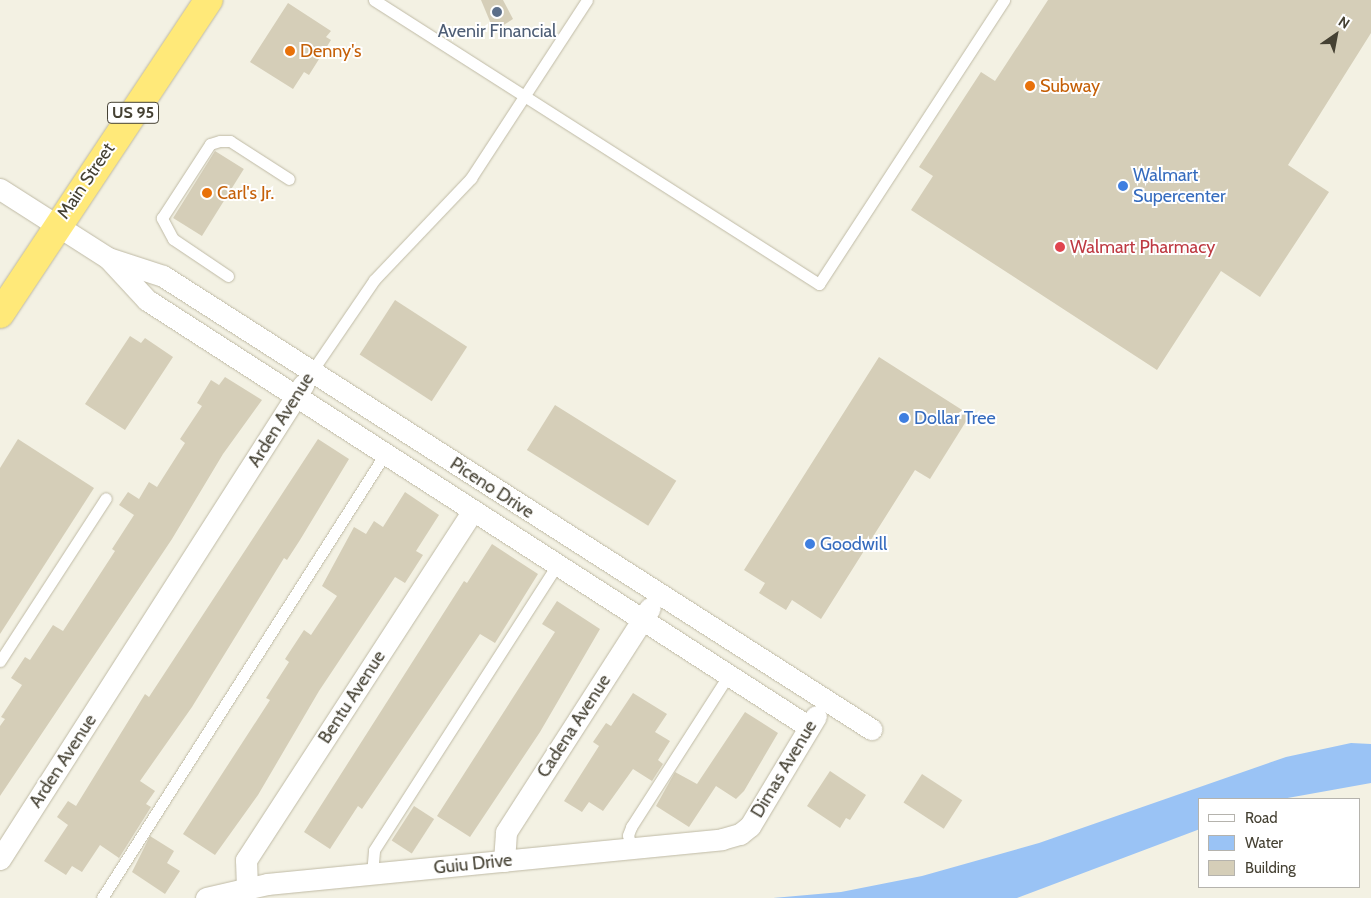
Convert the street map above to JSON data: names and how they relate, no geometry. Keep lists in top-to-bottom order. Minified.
{"streets":{"highway":["US 95","Main Street"],"street":["Arden Avenue","Piceno Drive","Bentu Avenue","Cadena Avenue","Dimas Avenue","Guiu Drive"]},"crossings":[["Main Street","Piceno Drive"],["Arden Avenue","Piceno Drive"],["Piceno Drive","Bentu Avenue"],["Piceno Drive","Cadena Avenue"],["Piceno Drive","Dimas Avenue"],["Bentu Avenue","Guiu Drive"],["Cadena Avenue","Guiu Drive"],["Dimas Avenue","Guiu Drive"]],"places":["Avenir Financial","Denny's","Subway","Walmart Supercenter","Carl's Jr.","Walmart Pharmacy","Dollar Tree","Goodwill"],"legend":["Road","Water","Building"],"north":"top right"}
